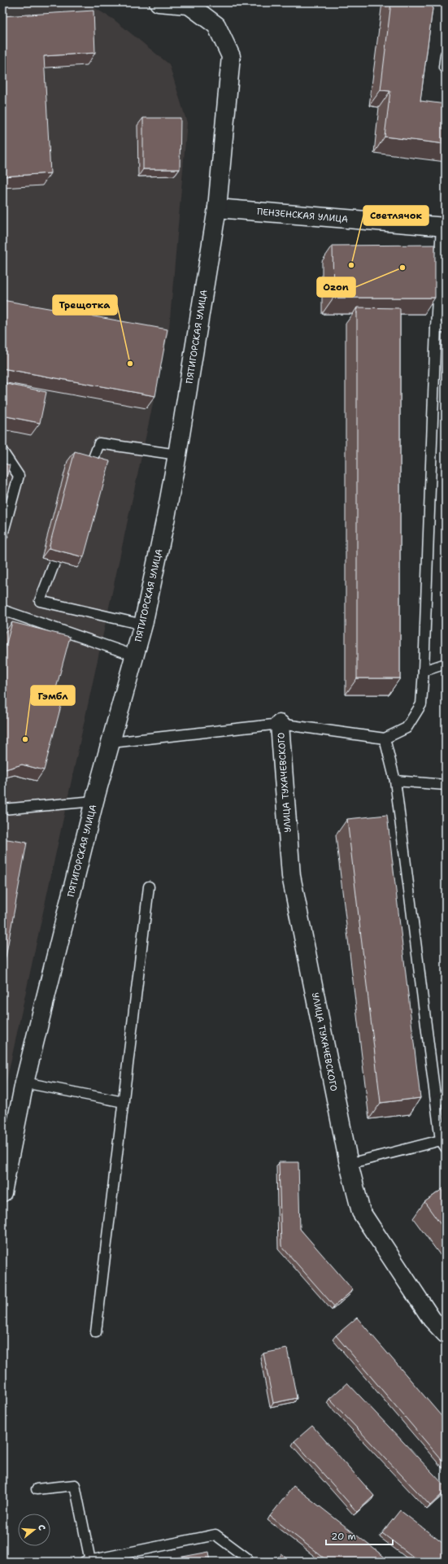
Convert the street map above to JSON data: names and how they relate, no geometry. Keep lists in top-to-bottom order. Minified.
{"streets":{"main road":["ПЕНЗЕНСКАЯ УЛИЦА","ПЯТИГОРСКАЯ УЛИЦА","УЛИЦА ТУХАЧЕВСКОГО"]},"crossings":[["ПЕНЗЕНСКАЯ УЛИЦА","ПЯТИГОРСКАЯ УЛИЦА"]],"places":["Светлячок","Ozon","Трещотка","Гэмбл"],"scale_bar":"20 m","north":"right"}
